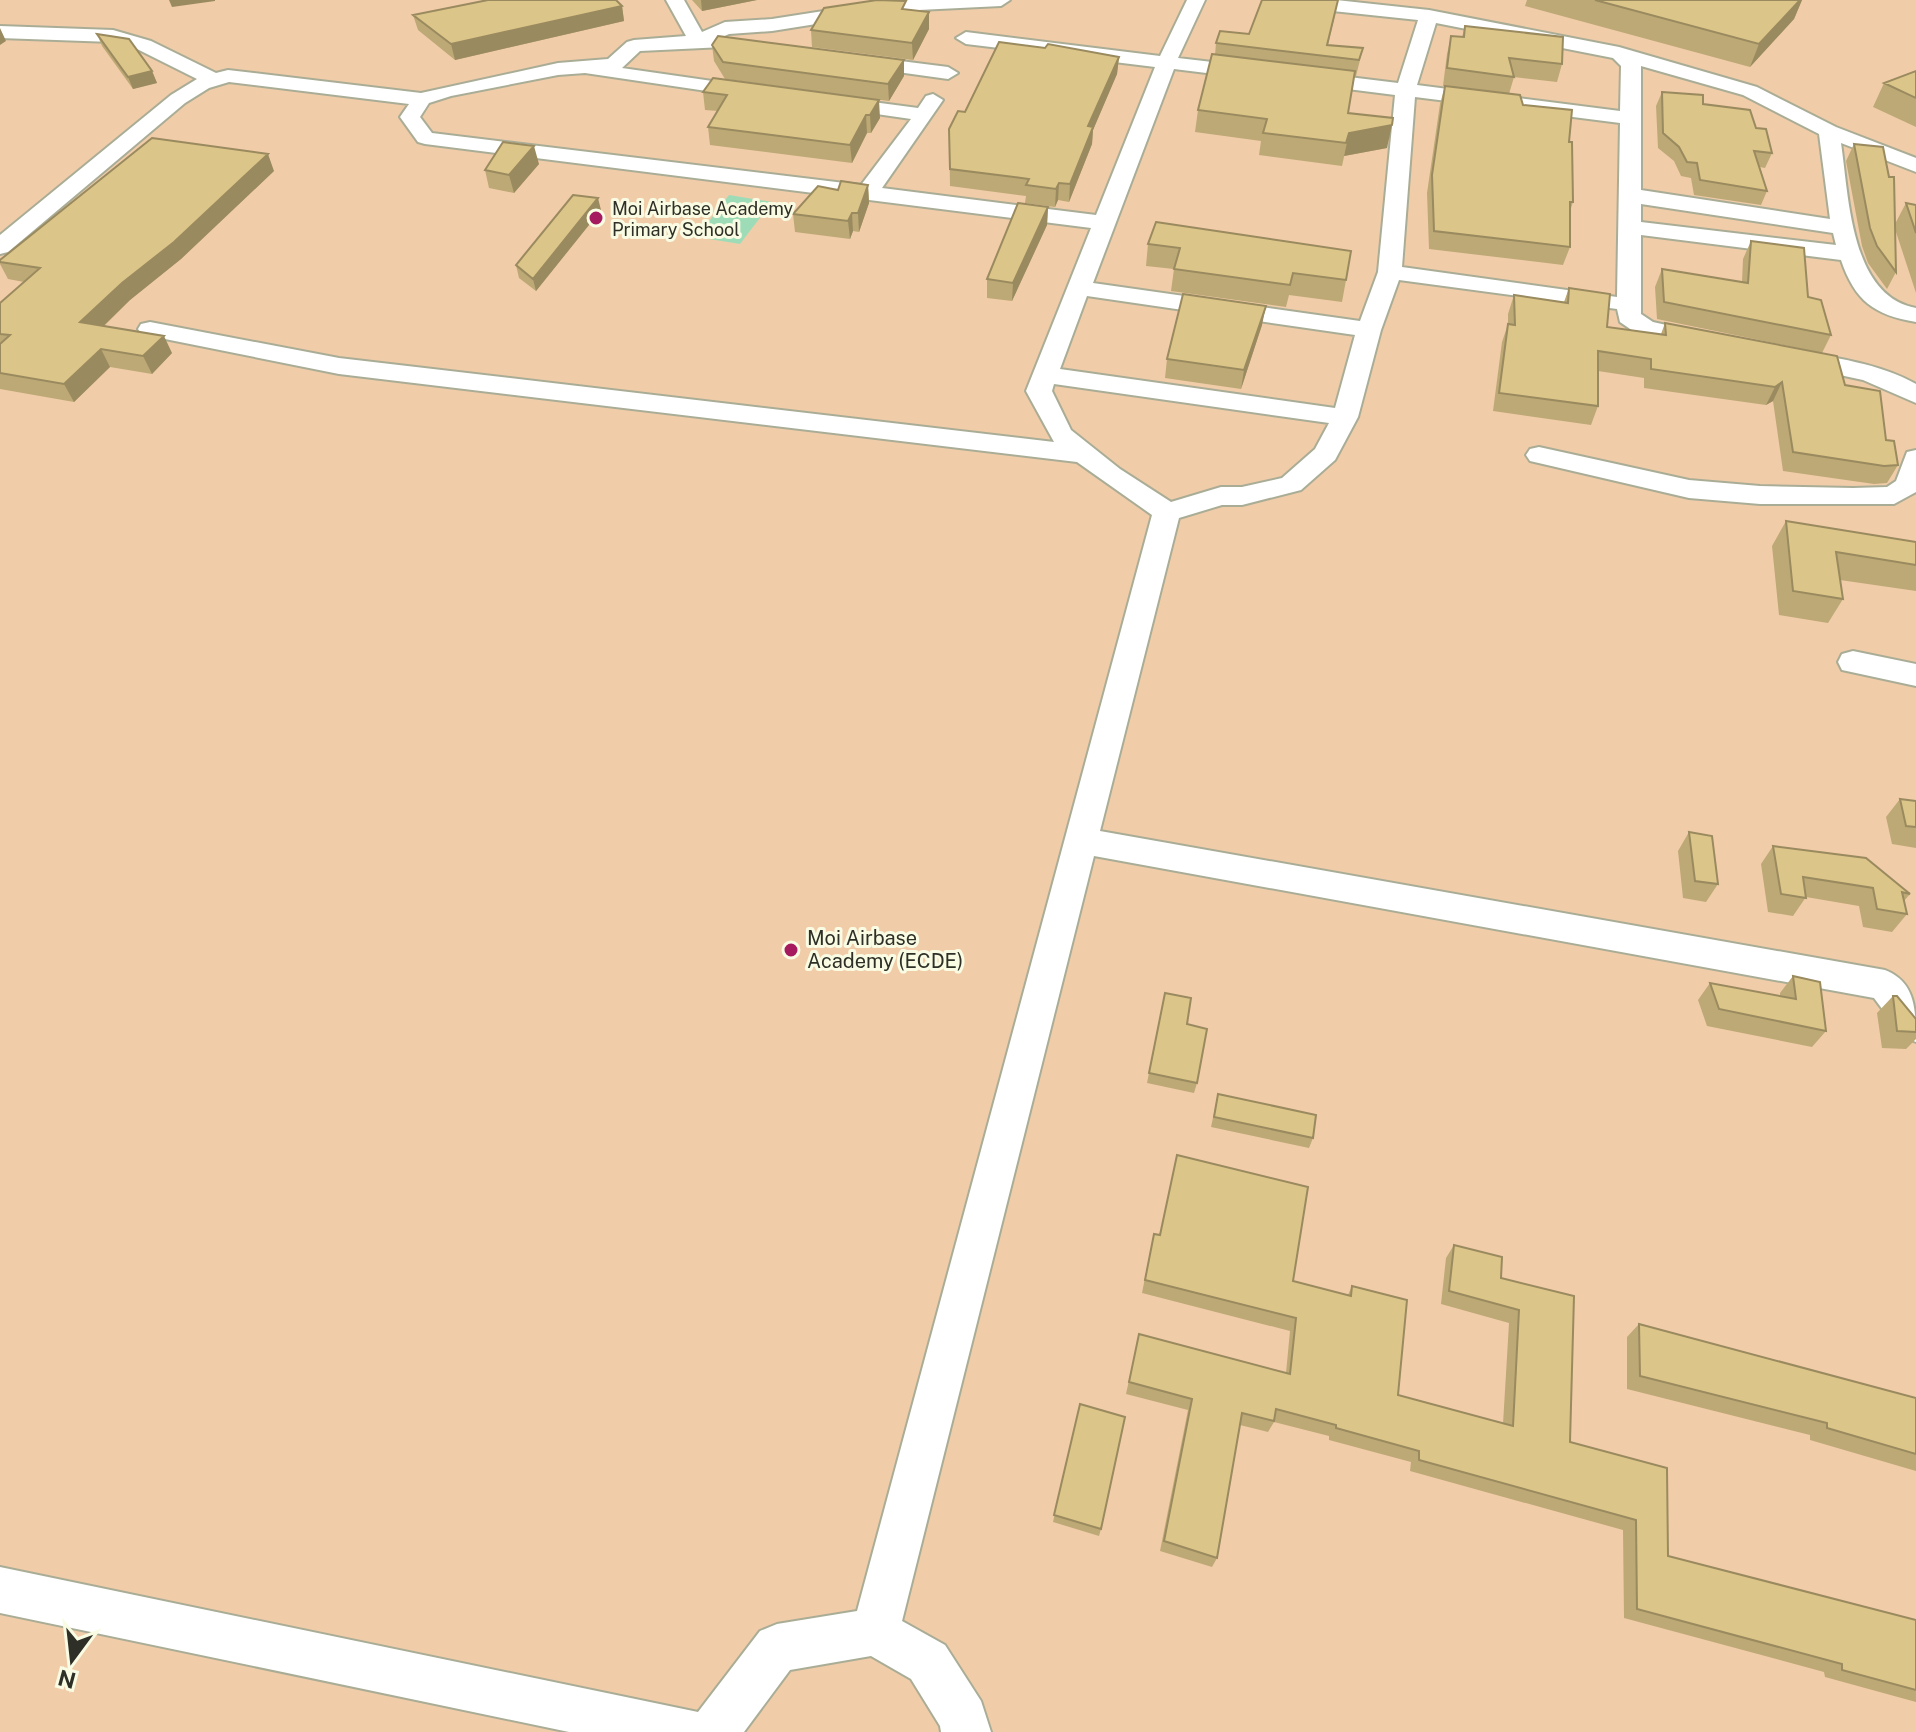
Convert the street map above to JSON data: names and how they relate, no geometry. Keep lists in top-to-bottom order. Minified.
{"places":["Moi Airbase Academy Primary School","Moi Airbase Academy (ECDE)"],"north":"bottom"}
